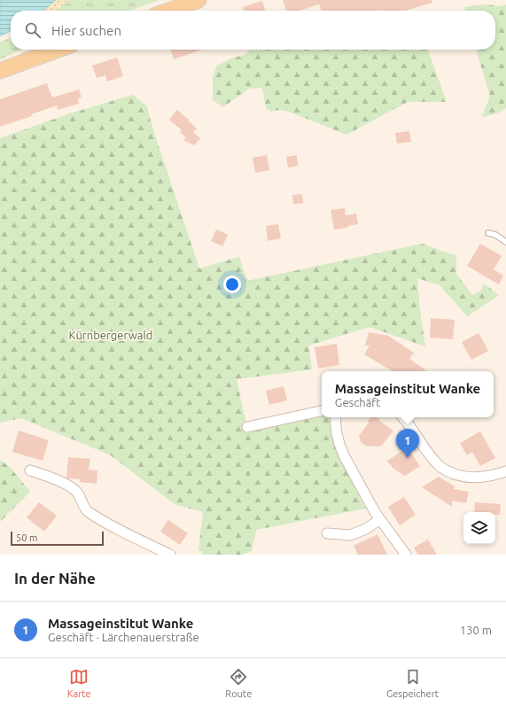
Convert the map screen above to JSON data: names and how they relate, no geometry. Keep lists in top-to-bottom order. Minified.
{"parks":["Kürnbergerwald"],"scale_bar":"50 m","page":{"search":"Hier suchen","popup":["Massageinstitut Wanke","Geschäft"],"pins":"1","scale":"50 m","heading":"In der Nähe","list":[{"mark":"1","name":"Massageinstitut Wanke","note":"Geschäft · Lärchenauerstraße","value":"130 m"}],"nav":["Karte","Route","Gespeichert"]}}
